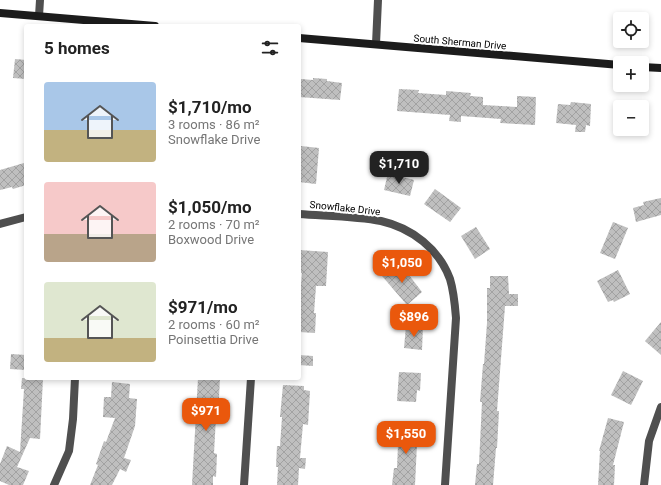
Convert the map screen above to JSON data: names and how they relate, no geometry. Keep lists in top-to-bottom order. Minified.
{"streets":{"street":["South Sherman Drive","Snowflake Drive"]},"page":{"map_buttons":["+","−"],"heading":"5 homes","list":[{"name":"$1,710/mo","note":"3 rooms · 86 m² · Snowflake Drive"},{"name":"$1,050/mo","note":"2 rooms · 70 m² · Boxwood Drive"},{"name":"$971/mo","note":"2 rooms · 60 m² · Poinsettia Drive"}],"price":["$1,710","$1,050","$896","$971","$1,550"]}}
